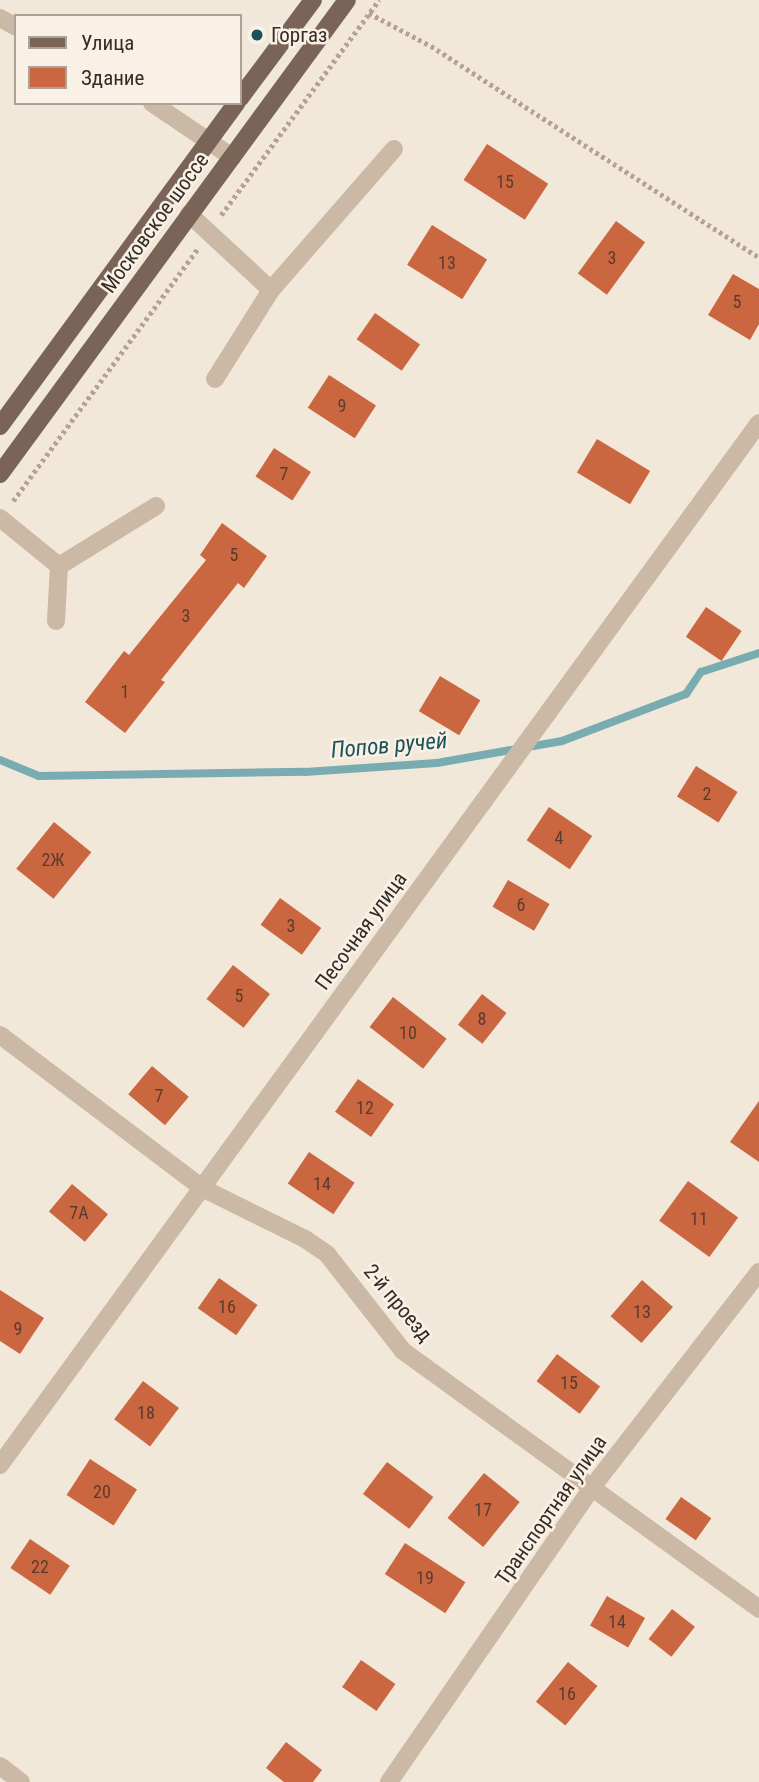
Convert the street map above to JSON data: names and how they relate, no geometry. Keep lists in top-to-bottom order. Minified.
{"streets":{"main road":["Московское шоссе"],"street":["Песочная улица","2-й проезд","Транспортная улица"]},"crossings":[["Песочная улица","2-й проезд"],["2-й проезд","Транспортная улица"]],"water":["Попов ручей"],"places":["Горгаз"],"house_numbers":["15","3","13","5","9","7","5","3","1","2","4","2Ж","6","3","5","8","10","7","12","14","7А","11","16","13","9","15","18","20","17","22","19","14","16"],"legend":["Улица","Здание"]}
